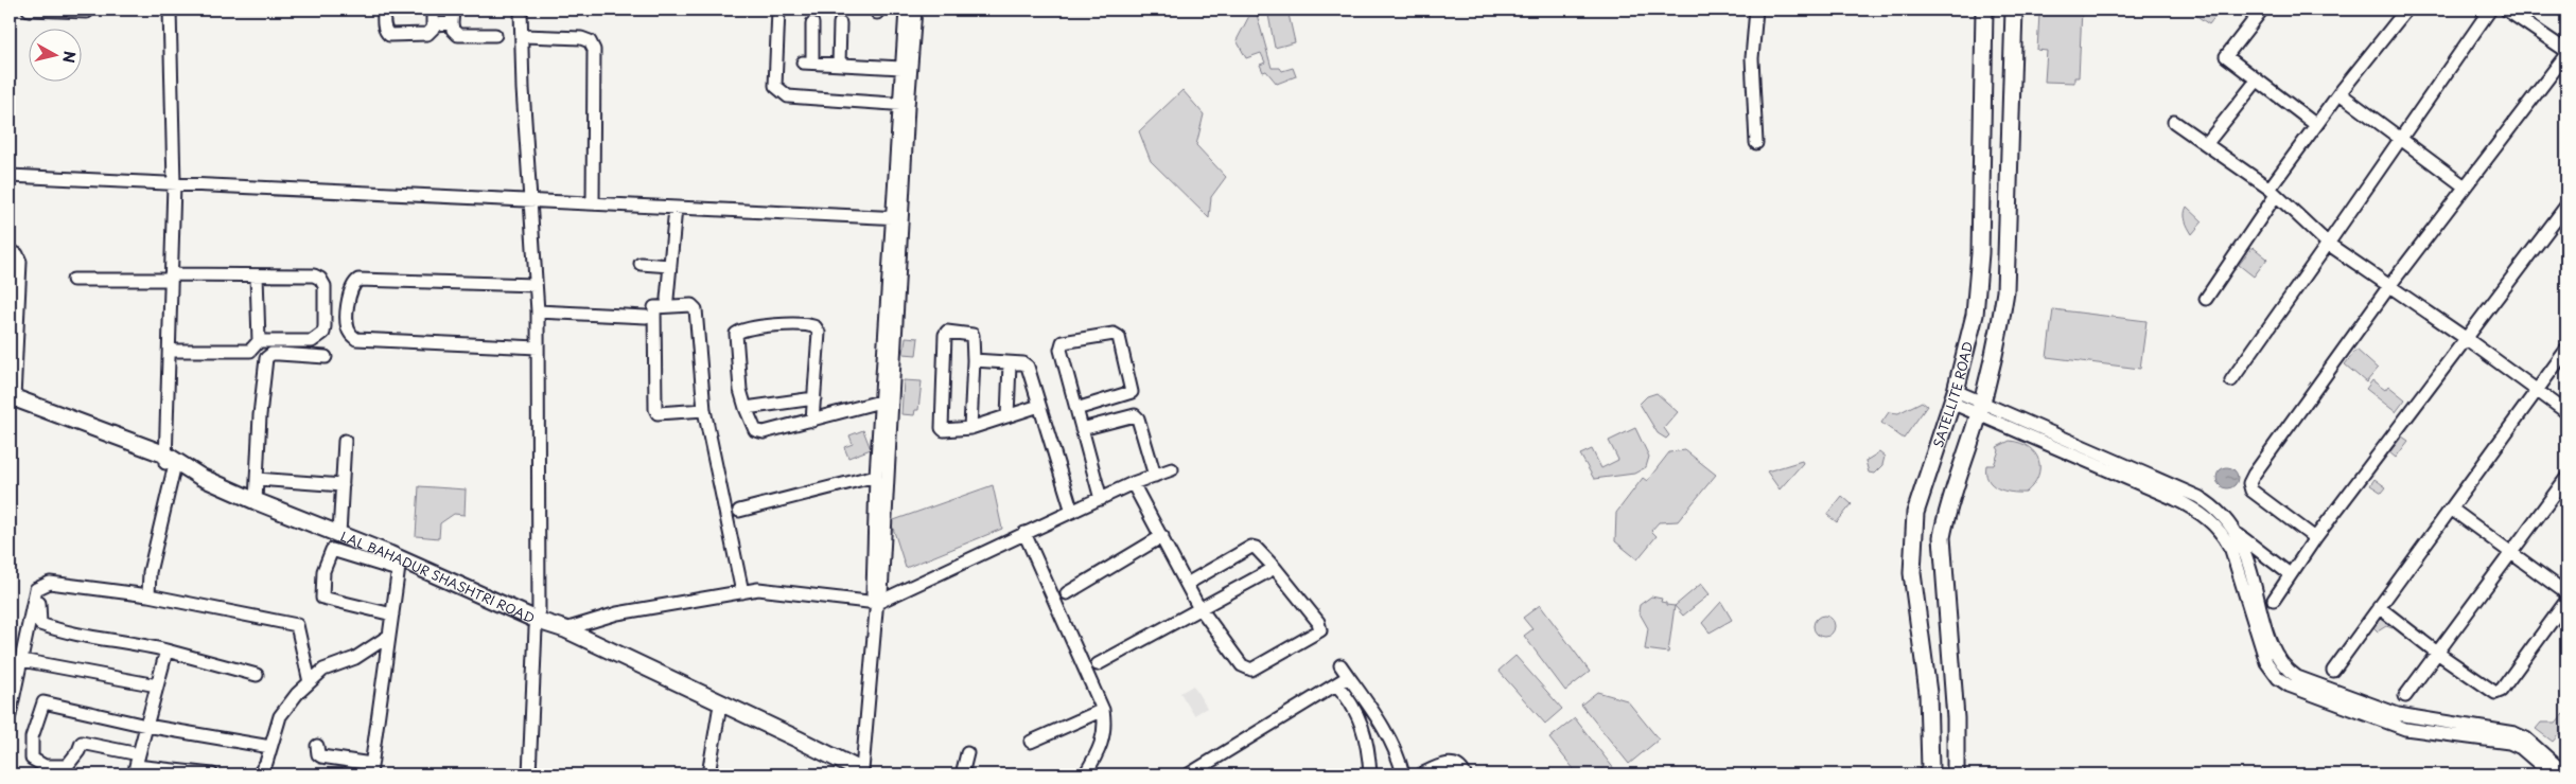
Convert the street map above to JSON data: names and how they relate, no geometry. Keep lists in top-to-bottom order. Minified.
{"streets":{"main road":["SATELLITE ROAD","LAL BAHADUR SHASHTRI ROAD"]},"north":"right"}
